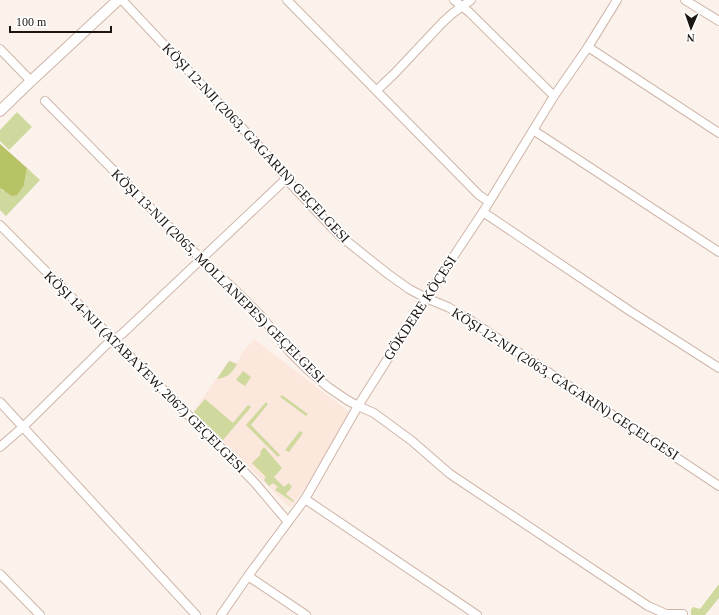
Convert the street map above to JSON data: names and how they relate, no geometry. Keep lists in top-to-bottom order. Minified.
{"streets":{"street":["KÖŞI 12-NJI (2063, GAGARIN) GEÇELGESI","KÖŞI 13-NJI (2065, MOLLANEPES) GEÇELGESI","GÖKDERE KÖÇESI","KÖŞI 14-NJI (ATABAÝEW, 2067) GEÇELGESI"]},"crossings":[["KÖŞI 12-NJI (2063, GAGARIN) GEÇELGESI","GÖKDERE KÖÇESI"],["KÖŞI 13-NJI (2065, MOLLANEPES) GEÇELGESI","GÖKDERE KÖÇESI"],["GÖKDERE KÖÇESI","KÖŞI 14-NJI (ATABAÝEW, 2067) GEÇELGESI"]],"scale_bar":"100 m","north":"bottom"}
